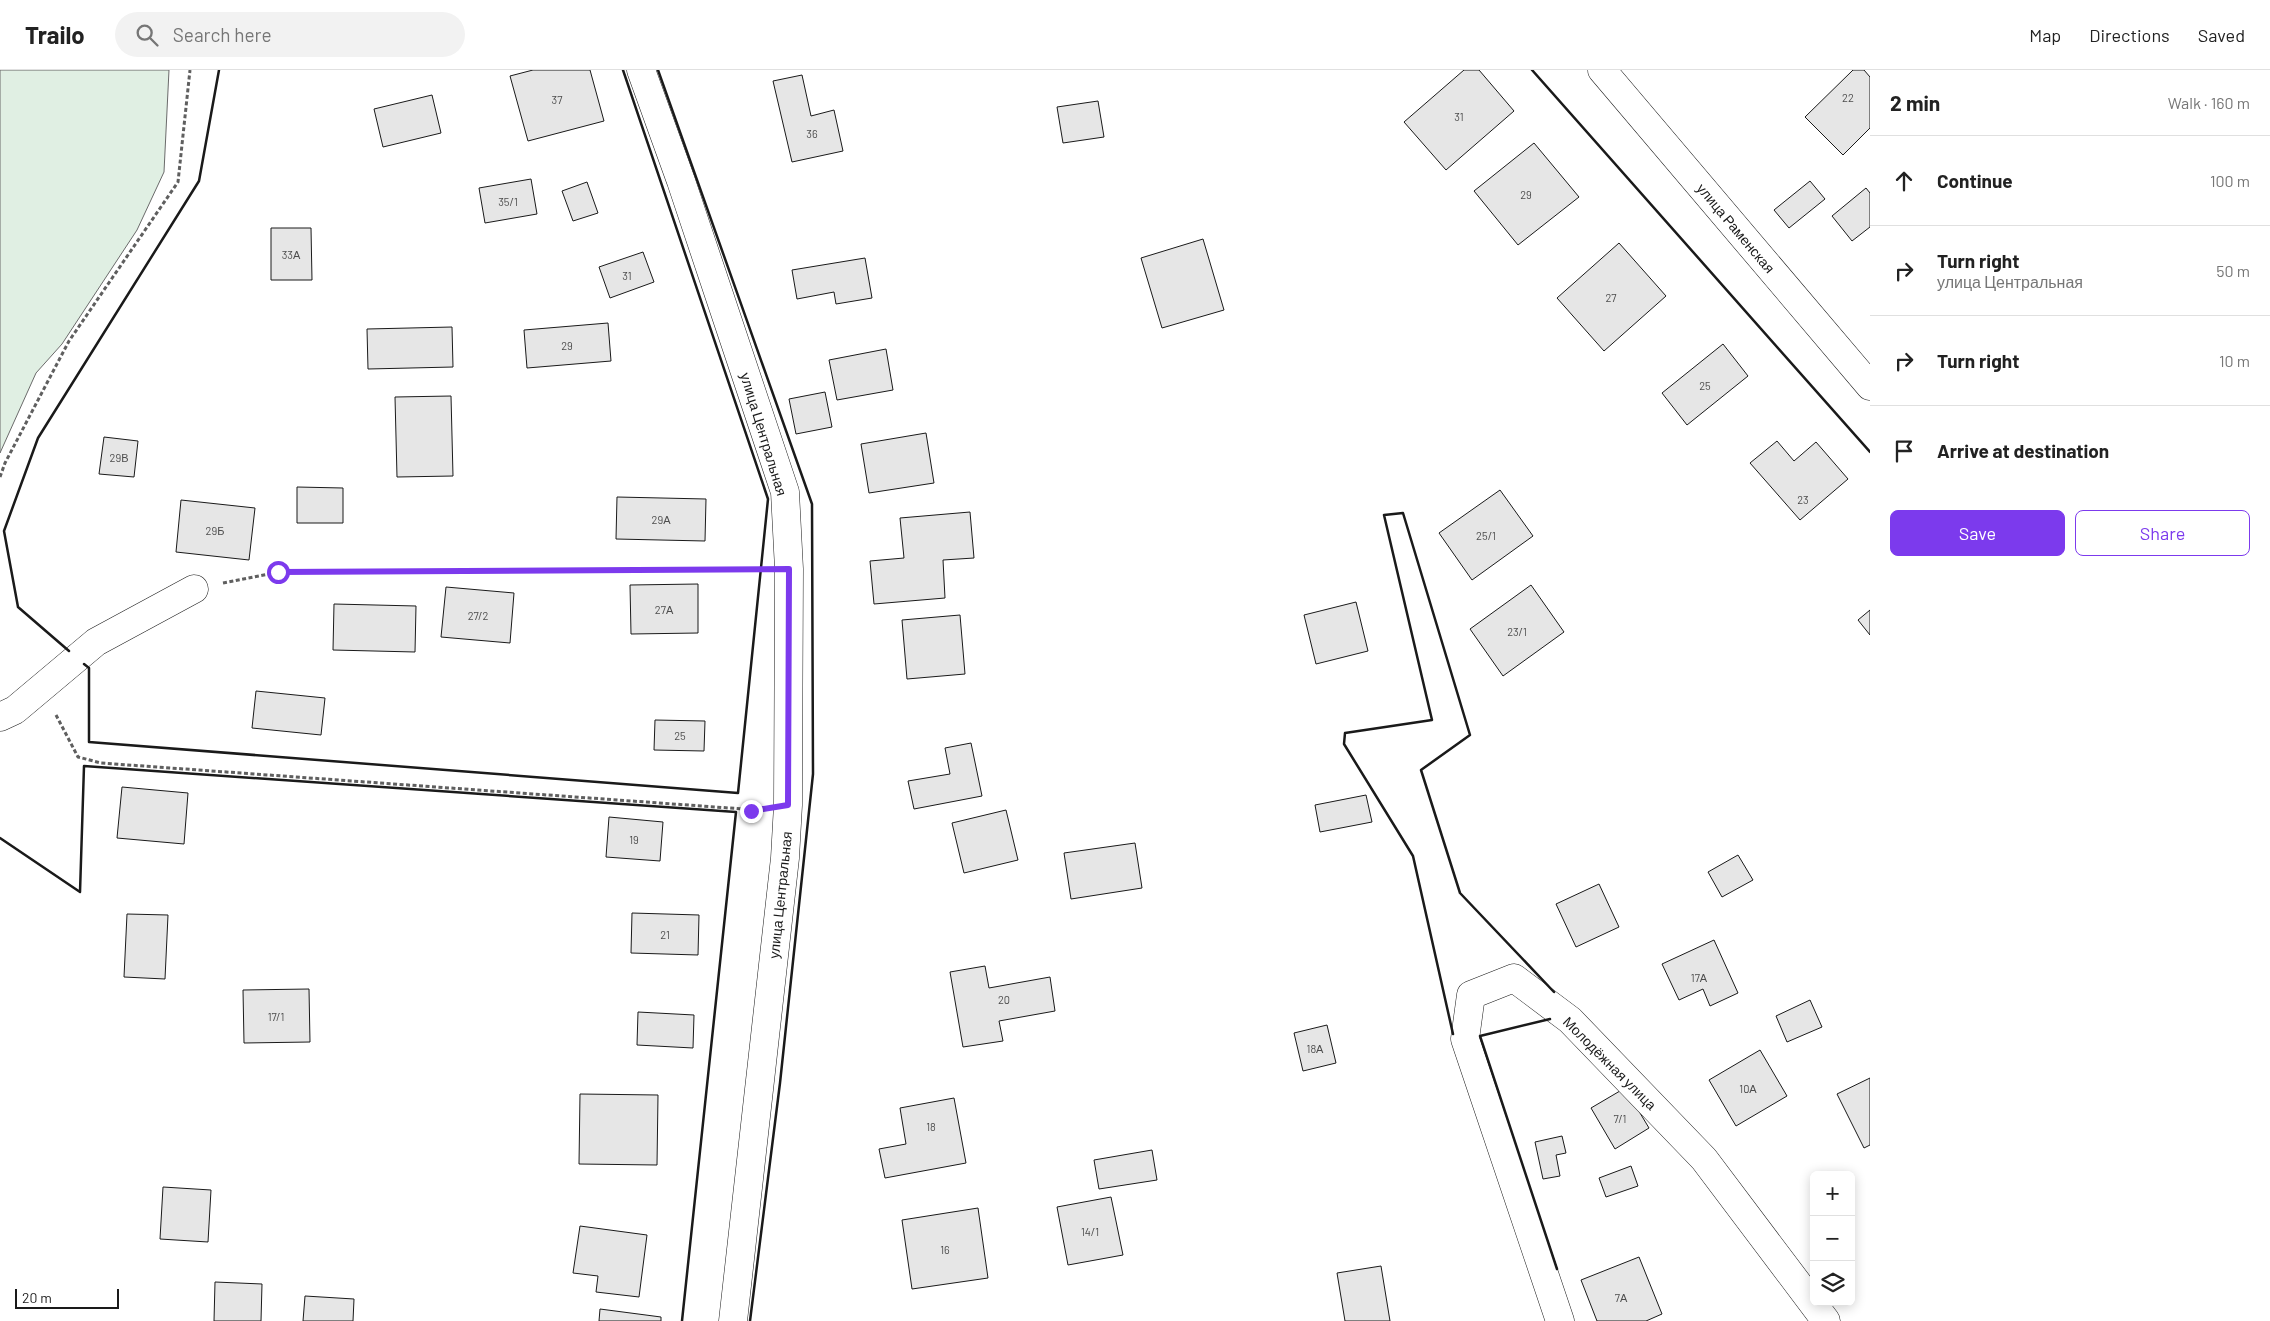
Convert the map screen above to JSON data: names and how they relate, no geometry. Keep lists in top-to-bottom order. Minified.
{"streets":{"street":["улица Раменская","улица Центральная","Молодёжная улица"]},"house_numbers":["22","37","31","36","29","35/1","33А","31","27","29","25","29В","23","29А","29Б","25/1","27А","27/2","23/1","25","19","21","17А","20","17/1","18А","10А","7/1","18","14/1","16","7А"],"scale_bar":"20 m","page":{"header":"Trailo","search":"Search here","nav":["Map","Directions","Saved"],"heading":["2 min","Walk · 160 m"],"list":[["Continue","100 m"],["Turn right","улица Центральная","50 m"],["Turn right","10 m"],"Arrive at destination"],"buttons":["Save","Share"],"map_buttons":["+","−"],"scale":"20 m"}}
